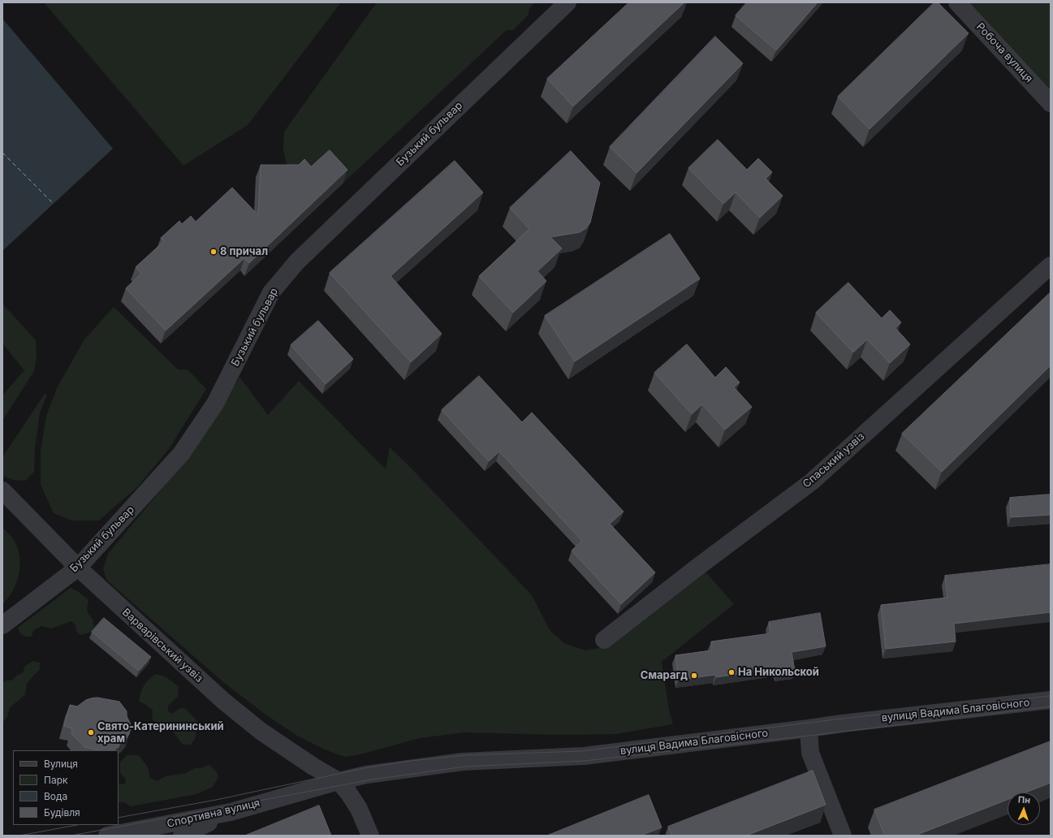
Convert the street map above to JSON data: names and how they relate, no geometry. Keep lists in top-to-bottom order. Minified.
{"streets":{"street":["Робоча вулиця","Бузький бульвар","Спаський узвіз","Варварівський узвіз","вулиця Вадима Благовісного","Спортивна вулиця"]},"crossings":[["Бузький бульвар","Варварівський узвіз"],["Варварівський узвіз","вулиця Вадима Благовісного"],["Варварівський узвіз","Спортивна вулиця"],["вулиця Вадима Благовісного","Спортивна вулиця"]],"places":["8 причал","На Никольской","Смарагд","Свято-Катерининський храм"],"legend":["Вулиця","Парк","Вода","Будівля"],"north":"top"}
